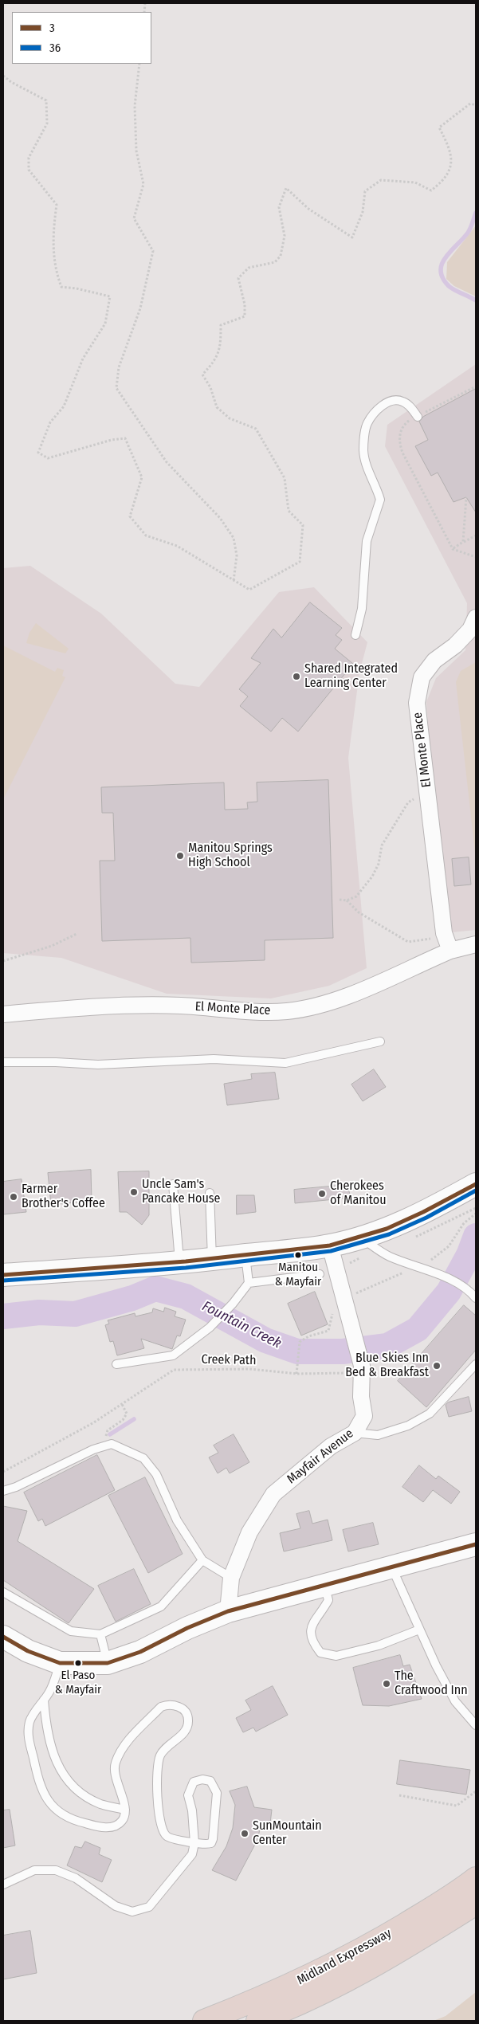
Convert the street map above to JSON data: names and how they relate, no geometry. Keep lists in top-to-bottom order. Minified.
{"streets":{"highway":["Midland Expressway"],"street":["El Monte Place","Mayfair Avenue"],"path":["Creek Path"]},"crossings":[["Creek Path","Mayfair Avenue"]],"water":["Fountain Creek"],"places":["Shared Integrated Learning Center","Manitou Springs High School","Uncle Sam's Pancake House","Cherokees of Manitou","Farmer Brother's Coffee","Manitou & Mayfair","Blue Skies Inn Bed & Breakfast","El Paso & Mayfair","The Craftwood Inn","SunMountain Center"],"lines":["transit line 3","transit line 36"],"legend":["3","36"]}
